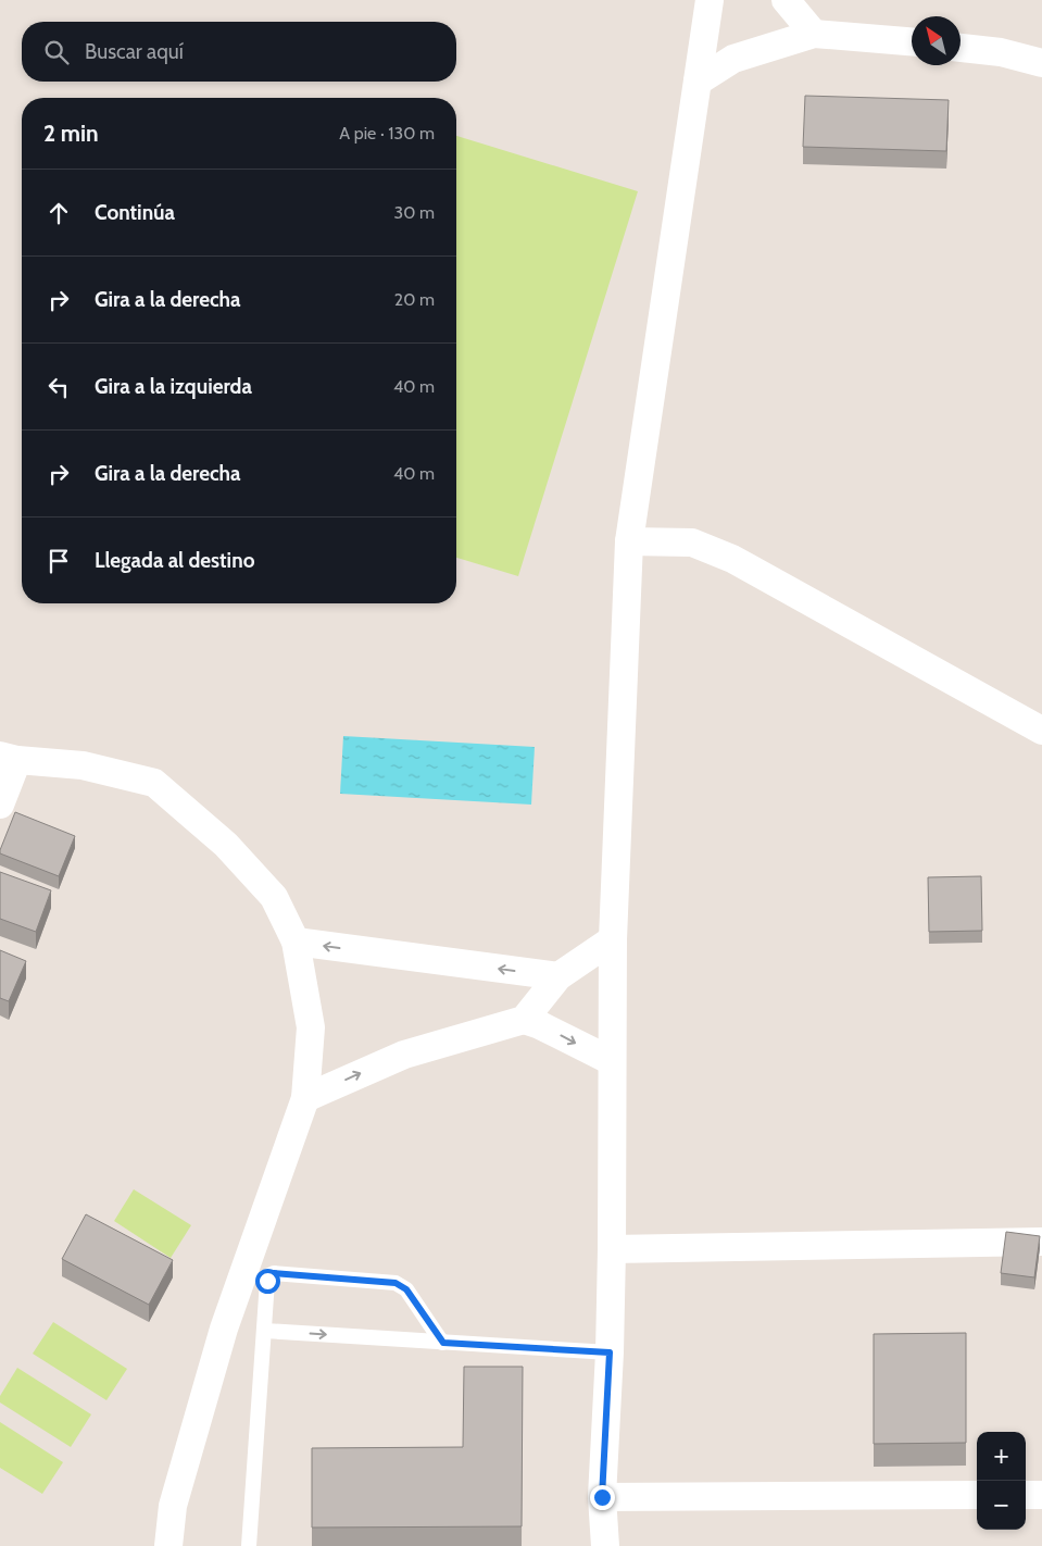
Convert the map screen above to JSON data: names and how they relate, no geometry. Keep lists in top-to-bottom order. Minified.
{"north":"top left","page":{"search":"Buscar aquí","heading":["2 min","A pie · 130 m"],"list":[["Continúa","30 m"],["Gira a la derecha","20 m"],["Gira a la izquierda","40 m"],["Gira a la derecha","40 m"],"Llegada al destino"],"map_buttons":["+","−"]}}
